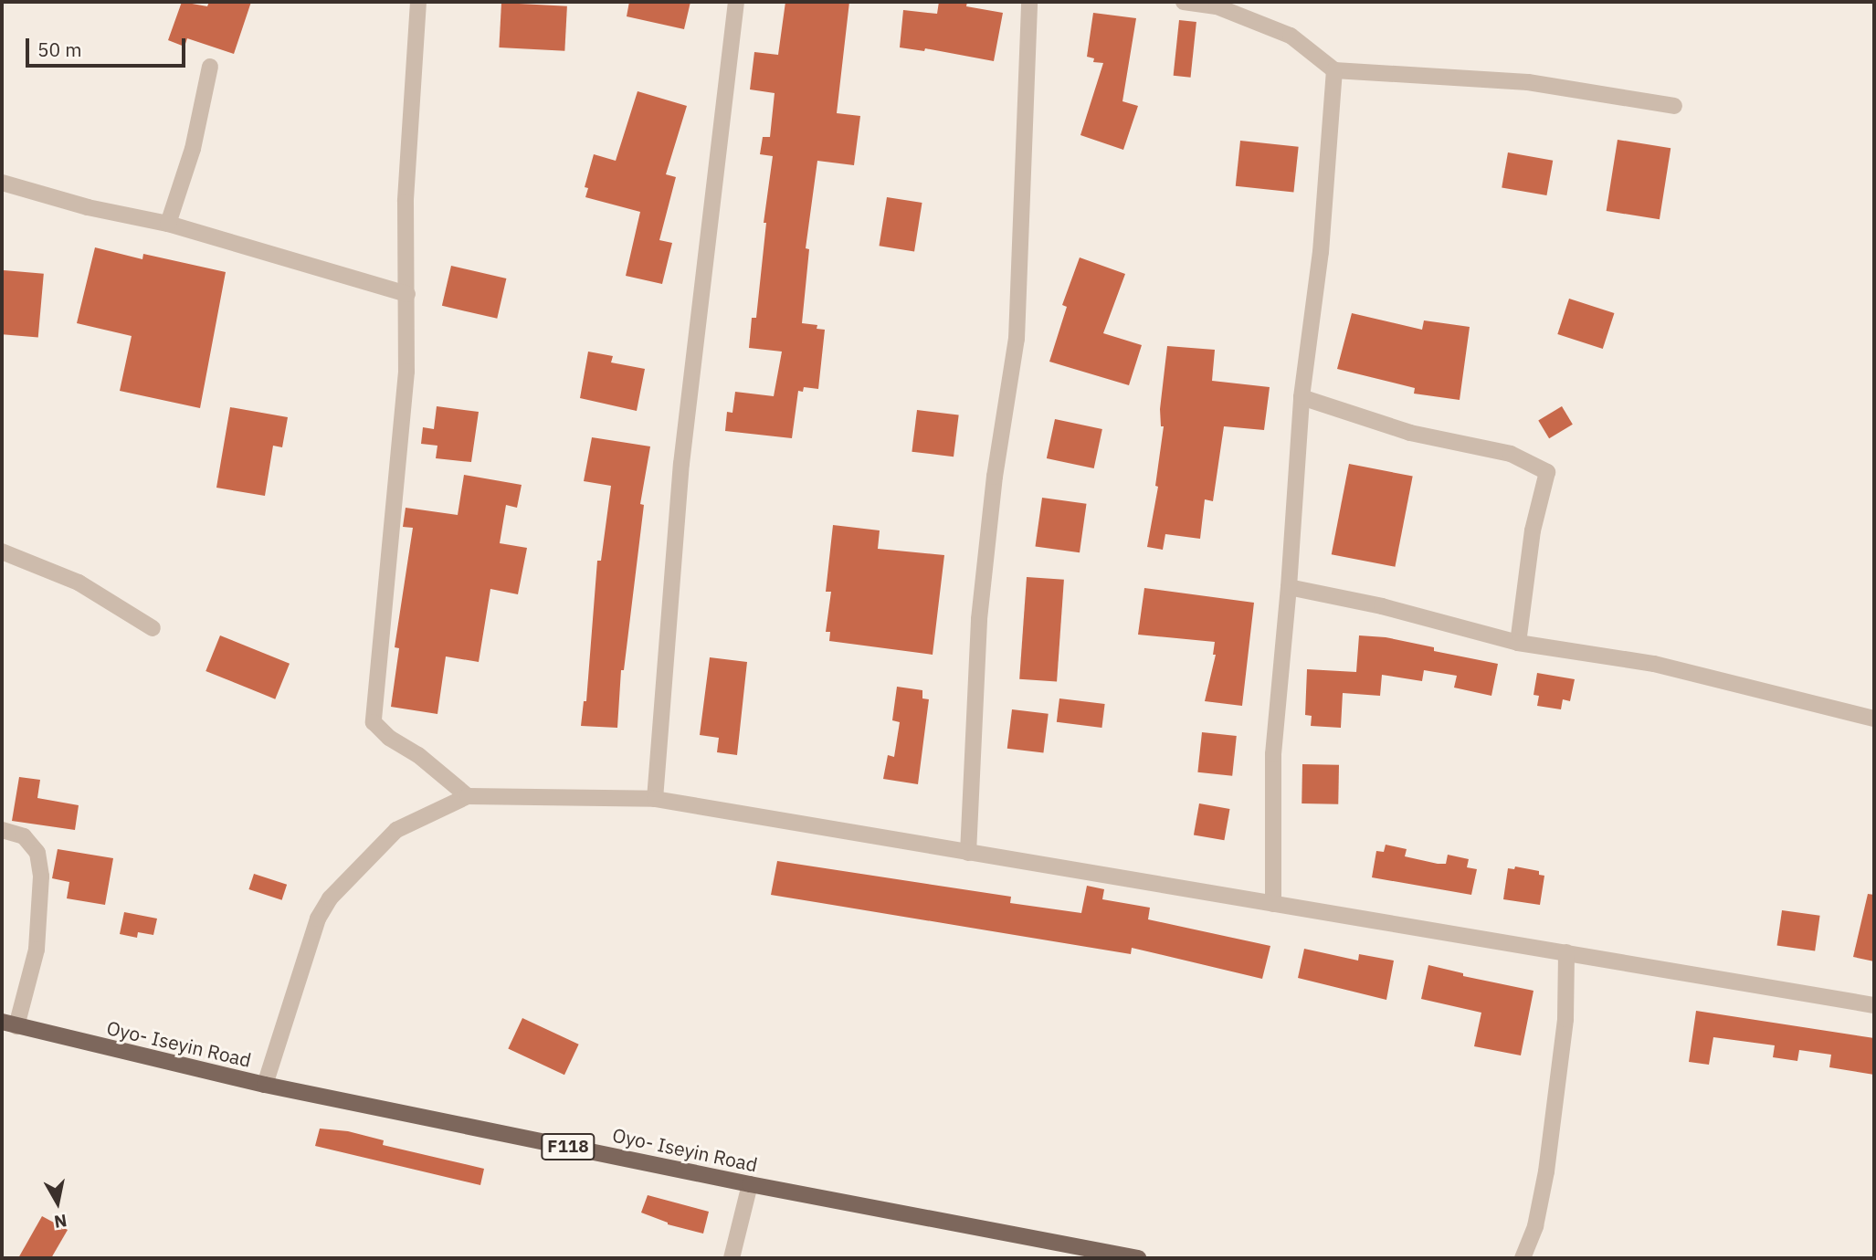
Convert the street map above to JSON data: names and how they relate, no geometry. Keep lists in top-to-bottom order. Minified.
{"streets":{"main road":["Oyo- Iseyin Road","F118"]},"scale_bar":"50 m","north":"bottom"}
